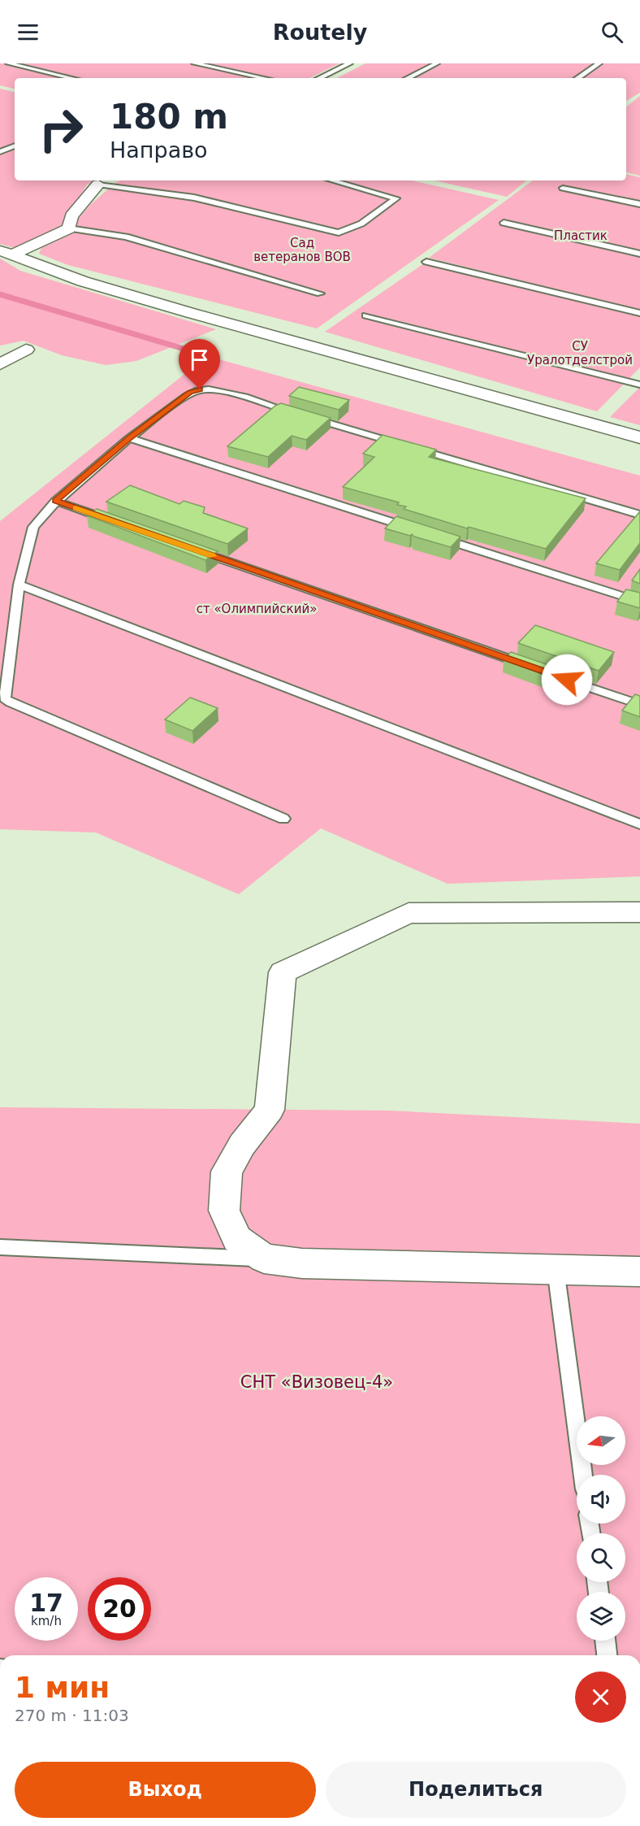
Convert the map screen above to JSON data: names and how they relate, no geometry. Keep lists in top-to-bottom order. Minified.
{"parks":["Пластик","Сад ветеранов ВОВ","СУ Уралотделстрой","ст «Олимпийский»","СНТ «Визовец-4»"],"north":"left","page":{"header":"Routely","turn":["180 m","Направо"],"speed":"17 km/h","limit":"20","heading":["1 мин","270 m · 11:03"],"buttons":["Выход","Поделиться"]}}
